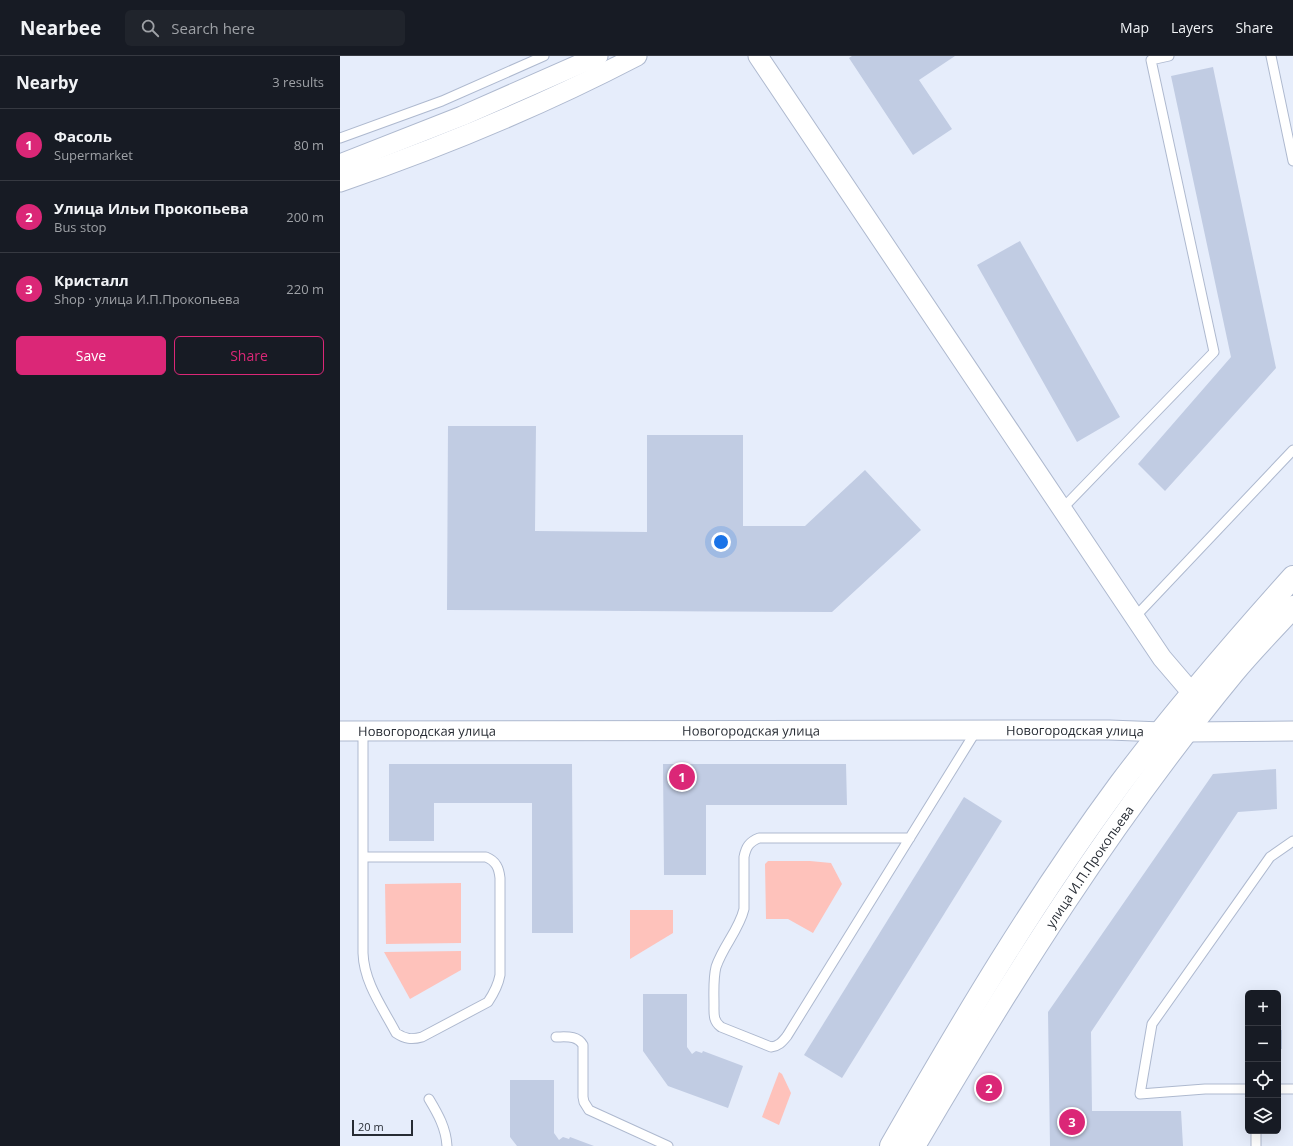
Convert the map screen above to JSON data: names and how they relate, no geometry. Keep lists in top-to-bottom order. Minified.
{"streets":{"street":["Новогородская улица","улица И.П.Прокопьева"]},"crossings":[["Новогородская улица","улица И.П.Прокопьева"]],"scale_bar":"20 m","page":{"header":"Nearbee","search":"Search here","nav":["Map","Layers","Share"],"heading":["Nearby","3 results"],"list":[{"mark":"1","name":"Фасоль","note":"Supermarket","value":"80 m"},{"mark":"2","name":"Улица Ильи Прокопьева","note":"Bus stop","value":"200 m"},{"mark":"3","name":"Кристалл","note":"Shop · улица И.П.Прокопьева","value":"220 m"}],"buttons":["Save","Share"],"pins":["1","2","3"],"map_buttons":["+","−"],"scale":"20 m"}}
